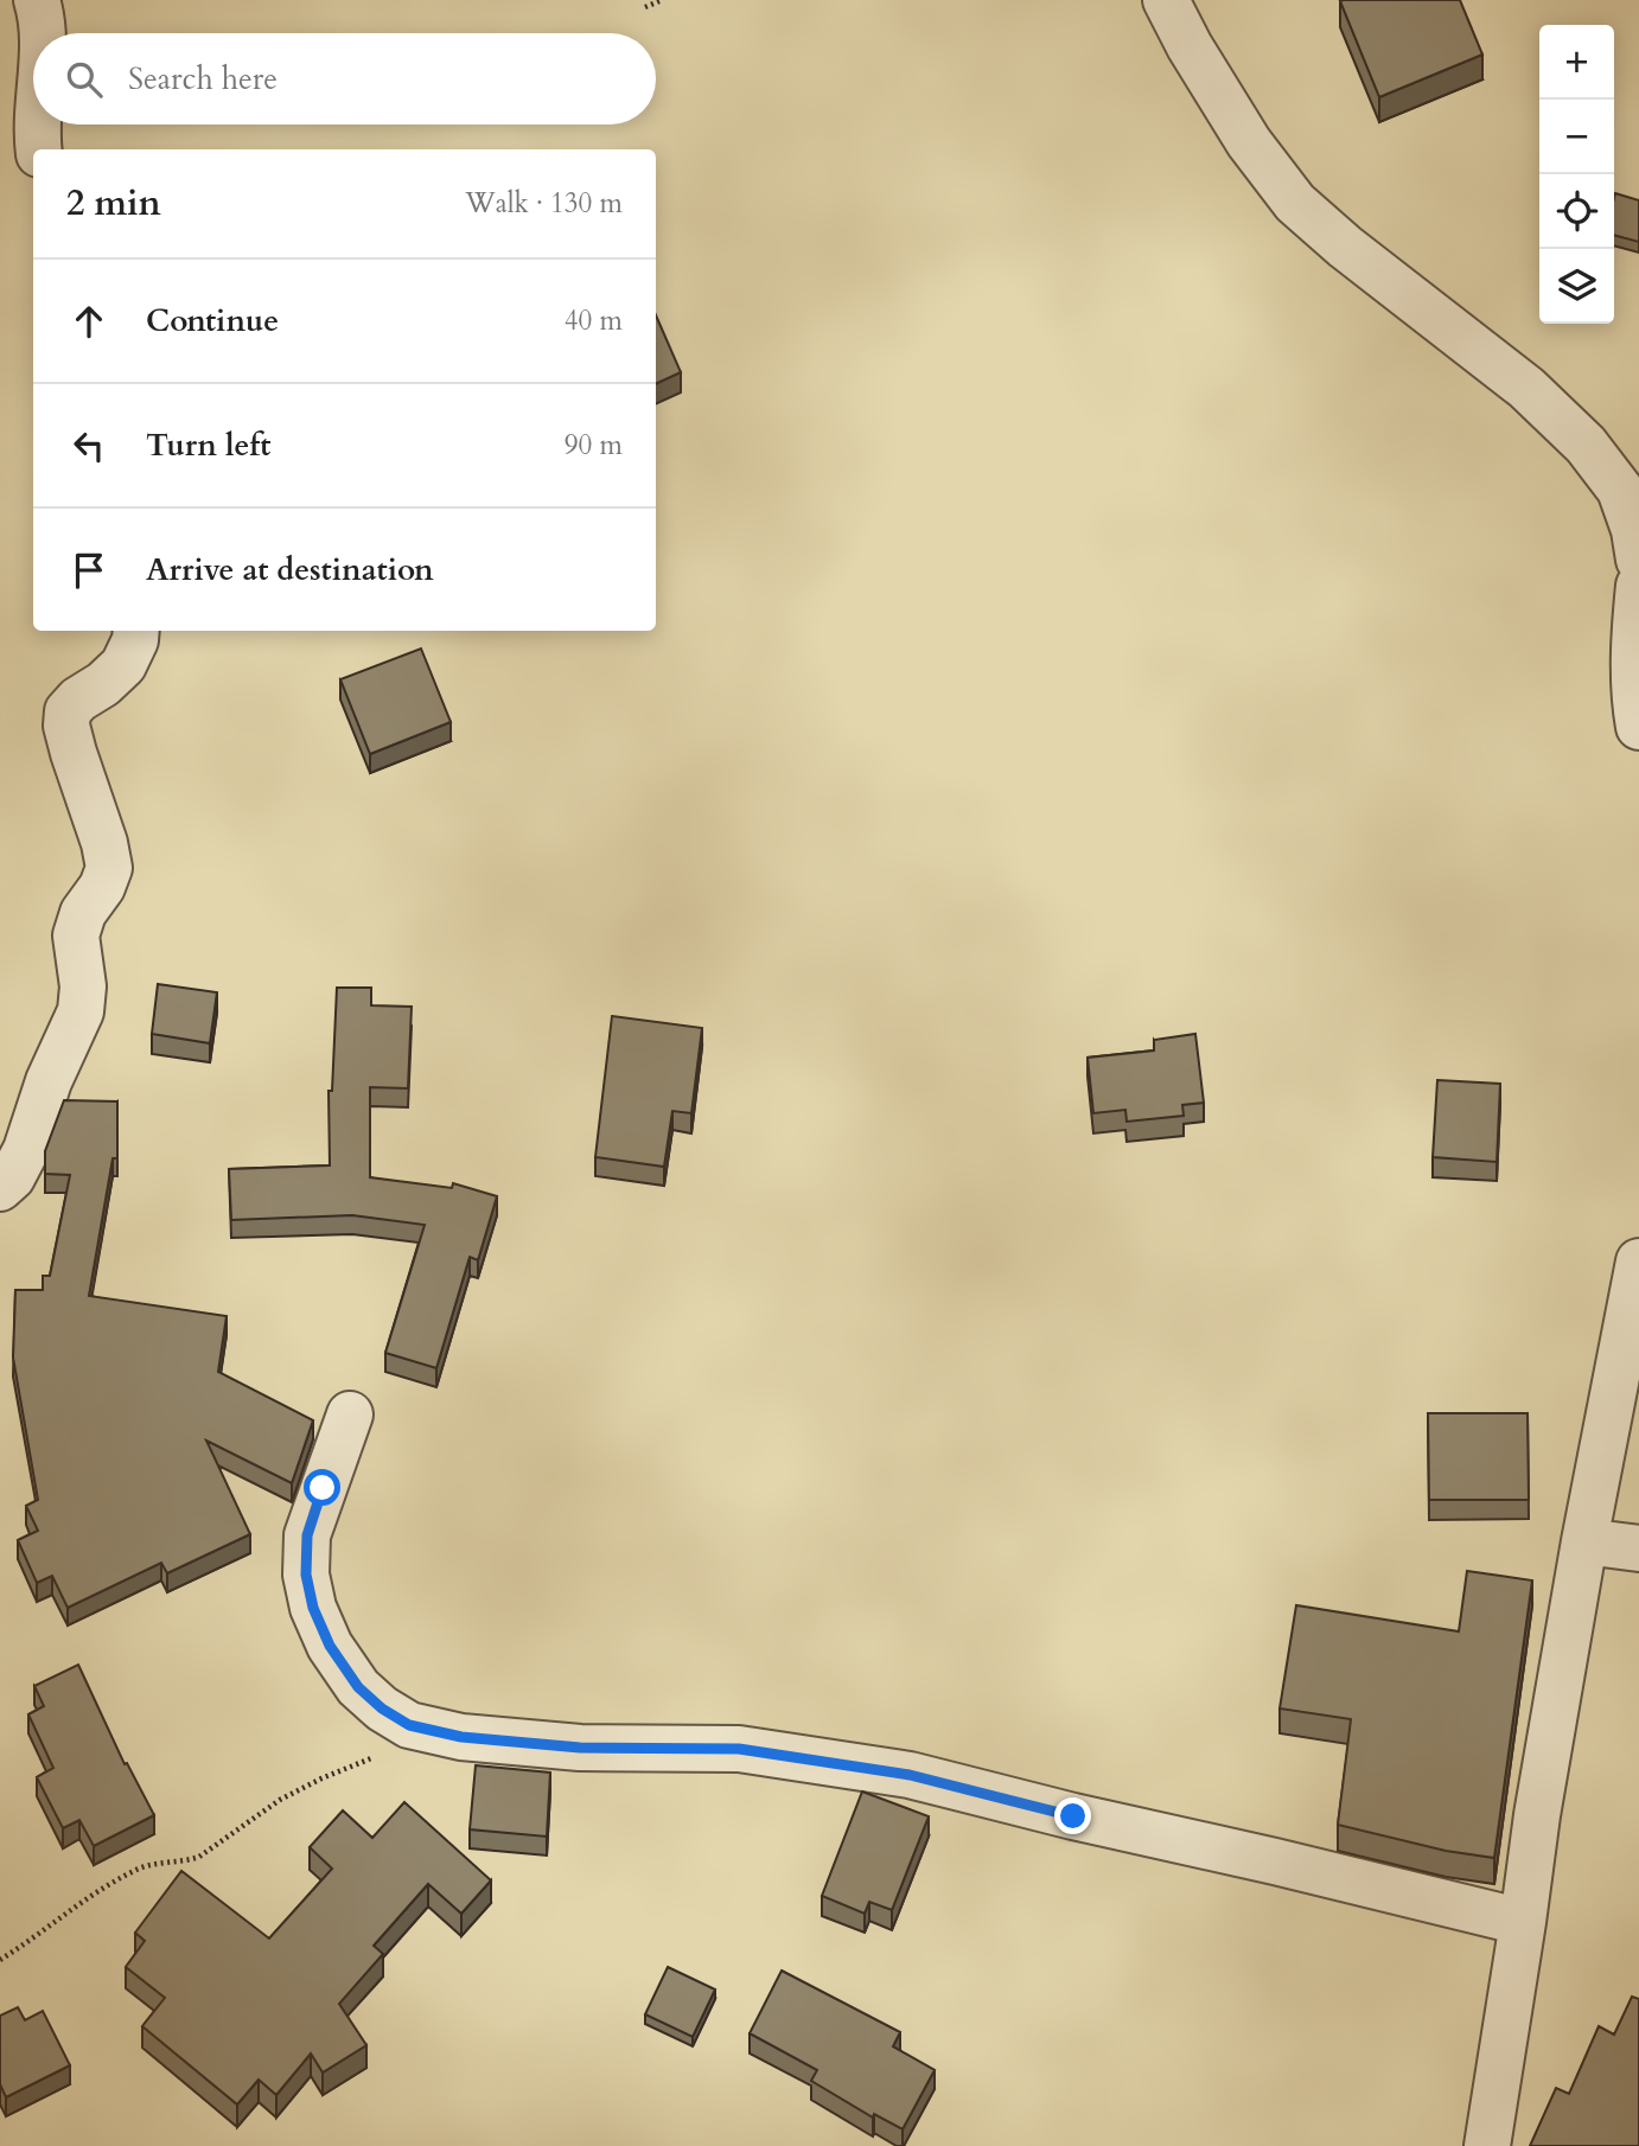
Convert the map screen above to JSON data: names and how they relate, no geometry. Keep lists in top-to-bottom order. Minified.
{"page":{"map_buttons":["+","−"],"search":"Search here","heading":["2 min","Walk · 130 m"],"list":[["Continue","40 m"],["Turn left","90 m"],"Arrive at destination"]}}
